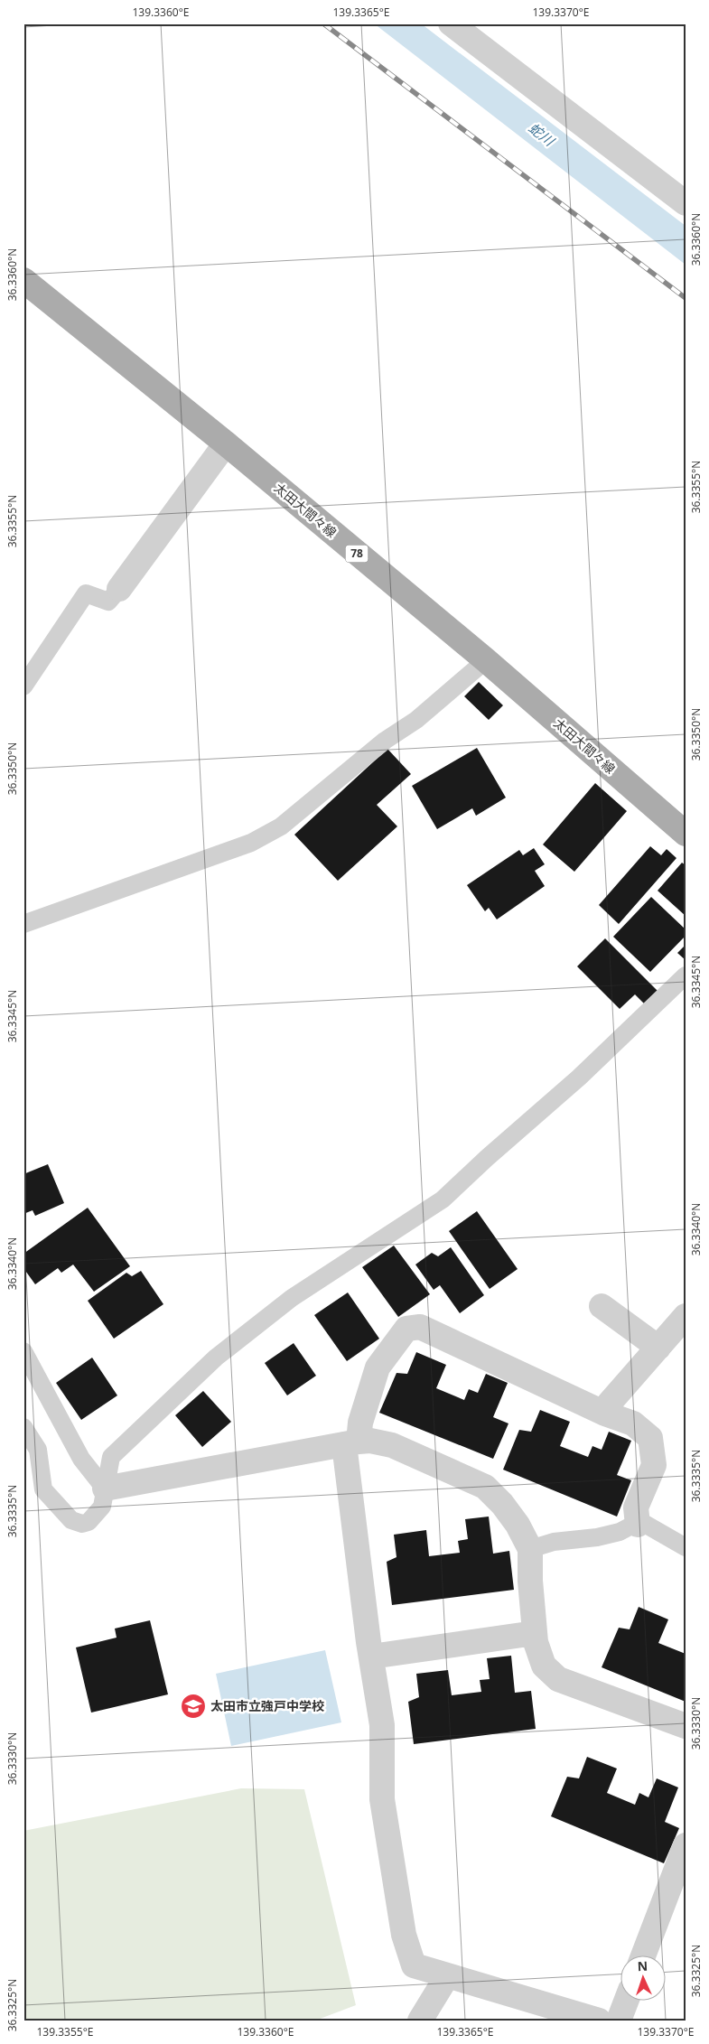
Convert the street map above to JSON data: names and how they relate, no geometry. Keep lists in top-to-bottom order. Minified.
{"streets":{"main road":["太田大間々線","78"]},"water":["蛇川"],"places":{"school or university":["太田市立強戸中学校"]},"north":"top","coordinates":["139.3360°E","139.3365°E","139.3370°E","36.3360°N","36.3355°N","36.3350°N","36.3345°N","36.3340°N","36.3335°N","36.3330°N","36.3325°N","139.3355°E"]}
